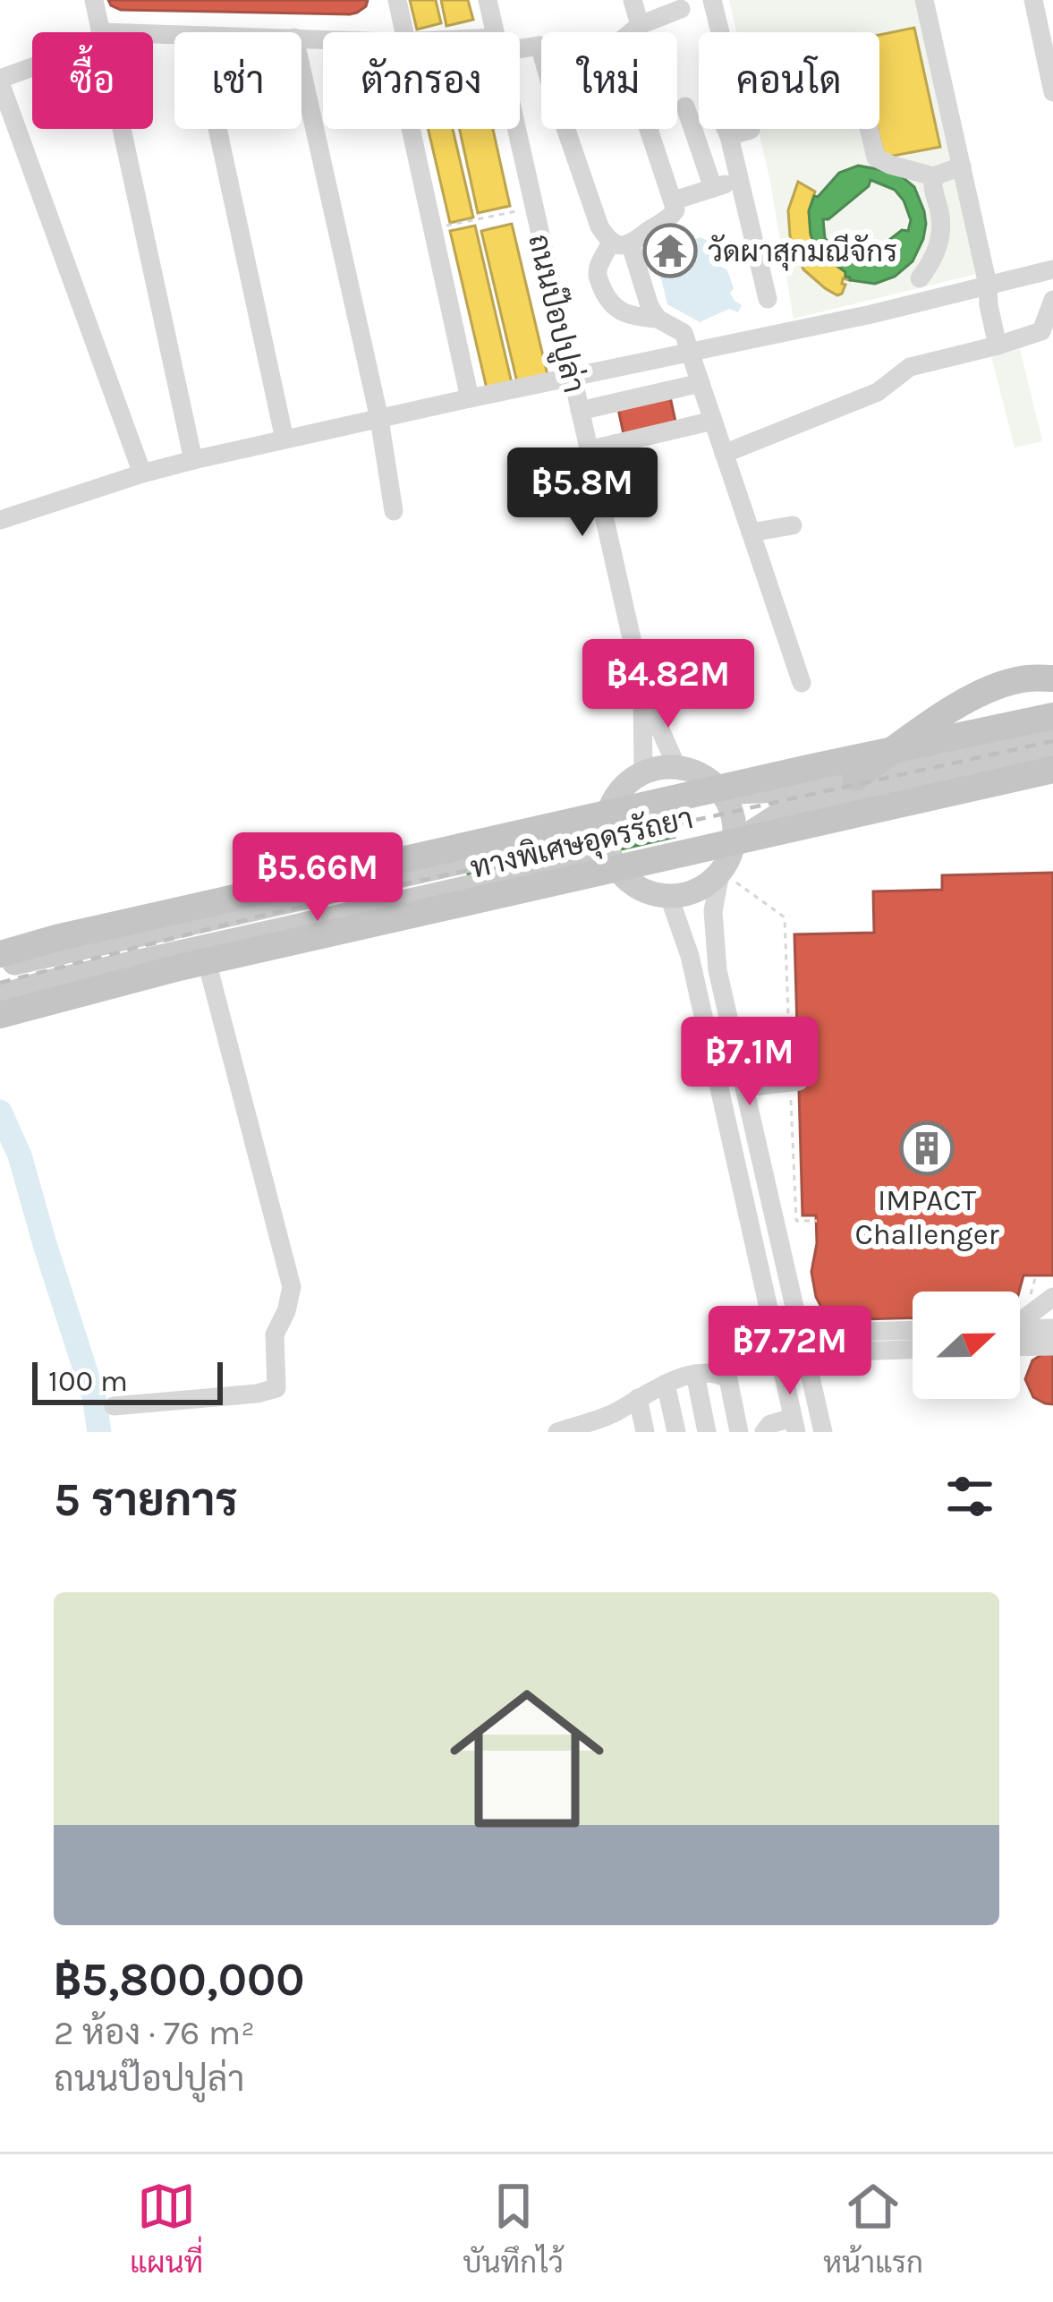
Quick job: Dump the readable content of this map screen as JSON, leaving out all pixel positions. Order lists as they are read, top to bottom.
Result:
{
  "streets": {
    "highway": ["ทางพิเศษอุดรรัถยา"],
    "street": ["ถนนป๊อปปูล่า"]
  },
  "places": {
    "temple": ["วัดผาสุกมณีจักร"],
    "building": ["IMPACT Challenger"]
  },
  "scale_bar": "100 m",
  "north": "right",
  "page": {
    "chip": [
      "ซื้อ",
      "เช่า",
      "ตัวกรอง",
      "ใหม่",
      "คอนโด"
    ],
    "price": [
      "฿5.8M",
      "฿4.82M",
      "฿5.66M",
      "฿7.1M",
      "฿7.72M"
    ],
    "scale": "100 m",
    "heading": "5 รายการ",
    "list": [
      {
        "name": "฿5,800,000",
        "note": "2 ห้อง · 76 m² · ถนนป๊อปปูล่า"
      }
    ],
    "tabs": ["แผนที่", "บันทึกไว้", "หน้าแรก"]
  }
}
